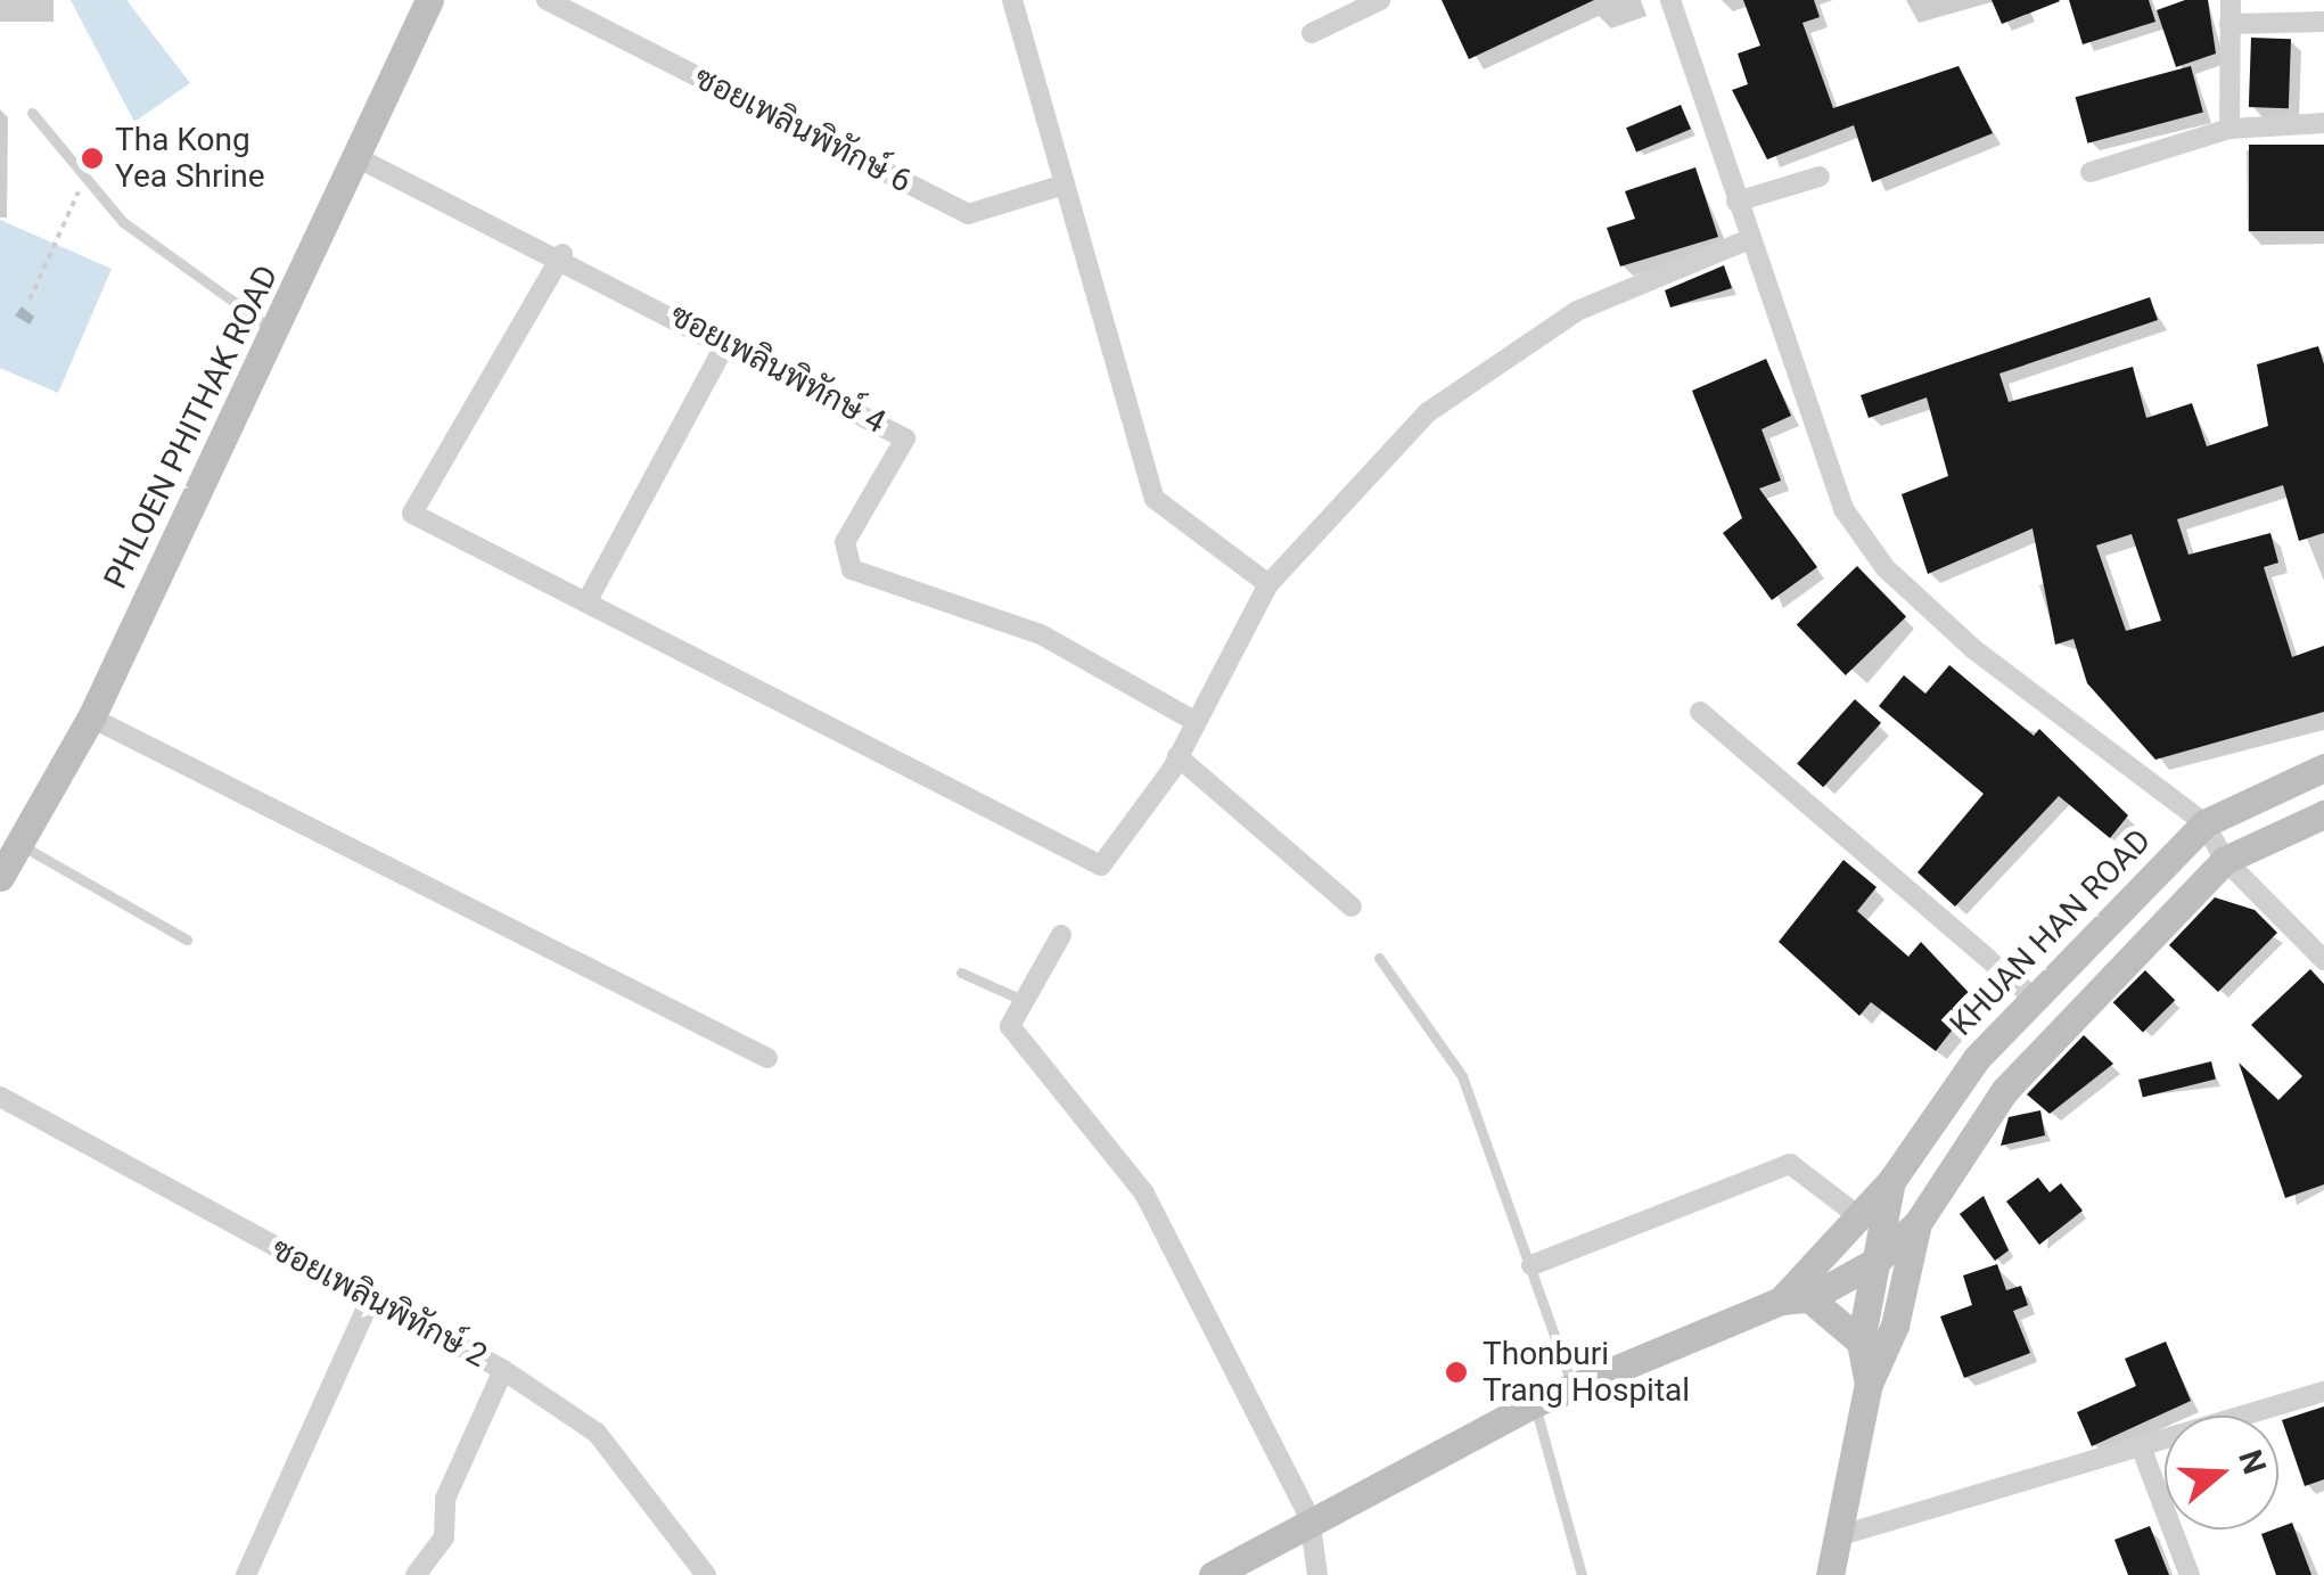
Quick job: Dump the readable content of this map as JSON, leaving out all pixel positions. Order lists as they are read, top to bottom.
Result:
{
  "streets": {
    "main road": ["PHLOEN PHITHAK ROAD", "KHUAN HAN ROAD"],
    "street": ["ซอยเพลินพิทักษ์ 6", "ซอยเพลินพิทักษ์ 4", "ซอยเพลินพิทักษ์ 2"]
  },
  "crossings": [
    ["ซอยเพลินพิทักษ์ 4", "PHLOEN PHITHAK ROAD"]
  ],
  "places": ["Tha Kong Yea Shrine", "Thonburi Trang Hospital"],
  "north": "right"
}
